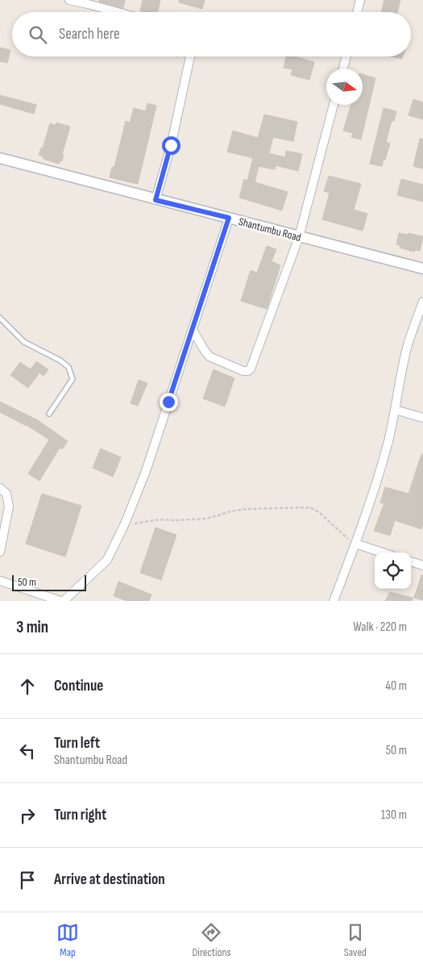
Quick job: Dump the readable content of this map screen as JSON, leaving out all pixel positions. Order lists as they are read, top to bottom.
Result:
{
  "streets": {
    "street": ["Shantumbu Road"]
  },
  "scale_bar": "50 m",
  "north": "right",
  "page": {
    "search": "Search here",
    "scale": "50 m",
    "heading": ["3 min", "Walk · 220 m"],
    "list": [
      ["Continue", "40 m"],
      ["Turn left", "Shantumbu Road", "50 m"],
      ["Turn right", "130 m"],
      "Arrive at destination"
    ],
    "nav": ["Map", "Directions", "Saved"]
  }
}
